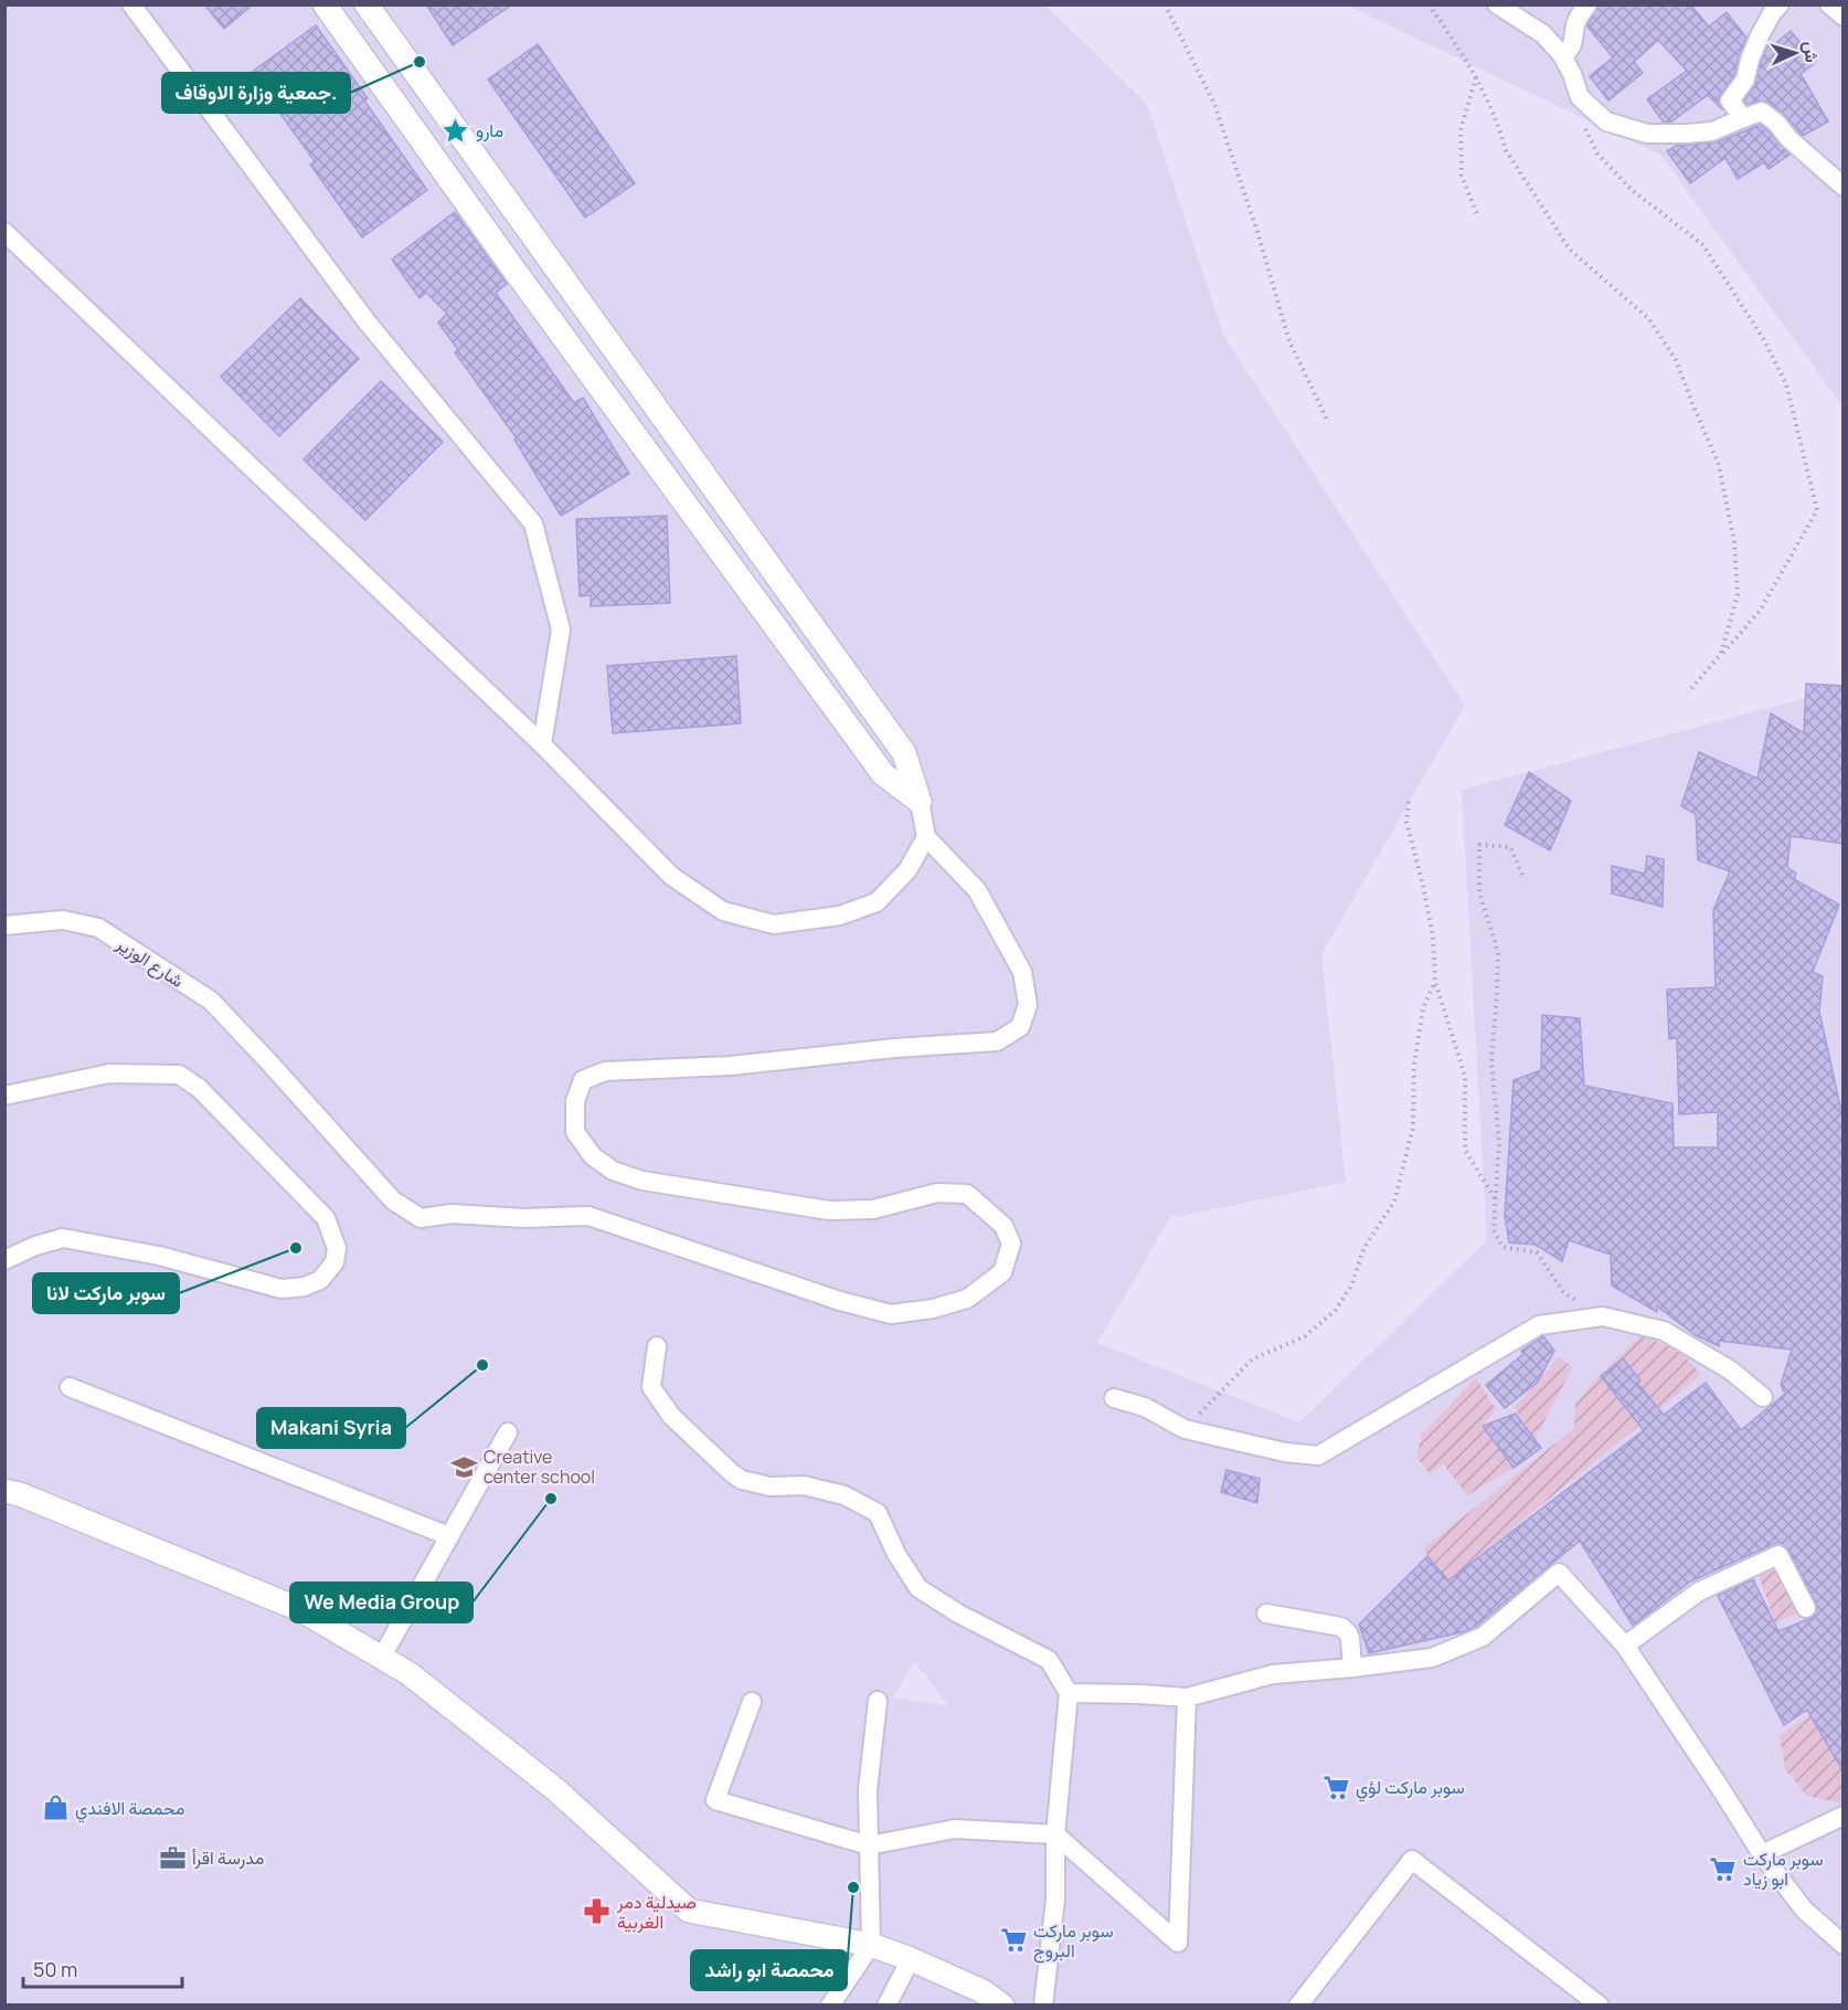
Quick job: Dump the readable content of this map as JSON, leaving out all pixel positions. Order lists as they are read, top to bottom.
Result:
{
  "streets": {
    "street": ["شارع الوزير"]
  },
  "places": {
    "other": [
      "جمعية وزارة الاوقاف.",
      "سوبر ماركت لانا",
      "Makani Syria",
      "We Media Group",
      "محمصة ابو راشد"
    ],
    "place": ["مارو"],
    "school or university": ["Creative center school"],
    "supermarket": ["سوبر ماركت لؤي", "سوبر ماركت ابو زياد", "سوبر ماركت البروج"],
    "shop": ["محمصة الافندي"],
    "office": ["مدرسة اقرأ"],
    "pharmacy": ["صيدلية دمر الغربية"]
  },
  "scale_bar": "50 m",
  "north": "right"
}
